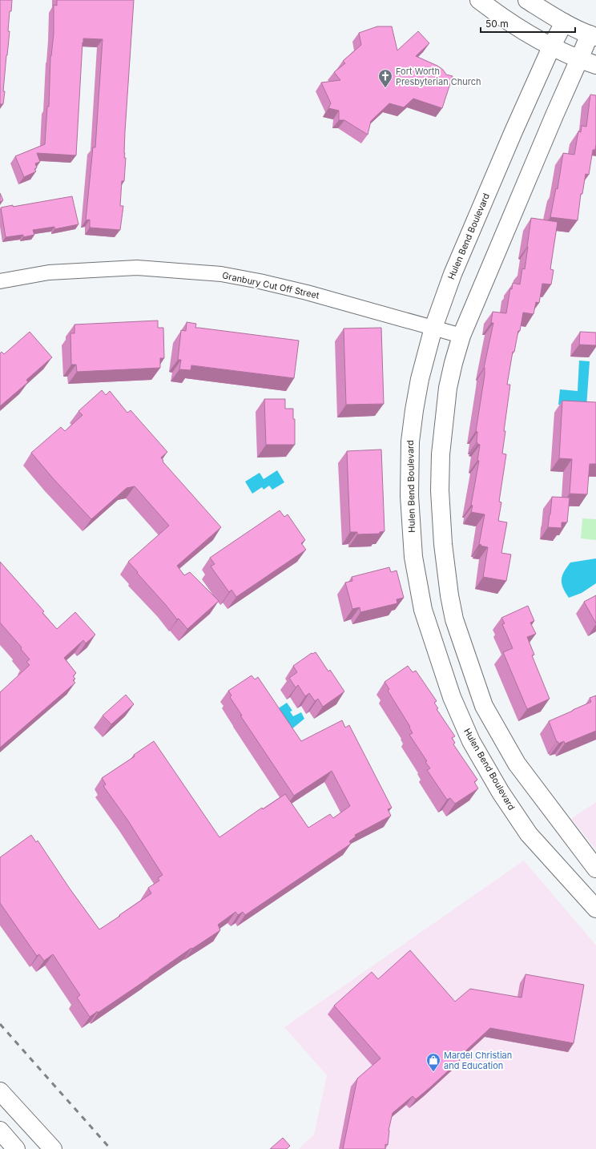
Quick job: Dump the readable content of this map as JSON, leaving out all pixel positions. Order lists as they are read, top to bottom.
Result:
{
  "streets": {
    "street": ["Hulen Bend Boulevard", "Granbury Cut Off Street"]
  },
  "crossings": [
    ["Hulen Bend Boulevard", "Granbury Cut Off Street"]
  ],
  "places": {
    "church": ["Fort Worth Presbyterian Church"],
    "shop": ["Mardel Christian and Education"]
  },
  "scale_bar": "50 m"
}
